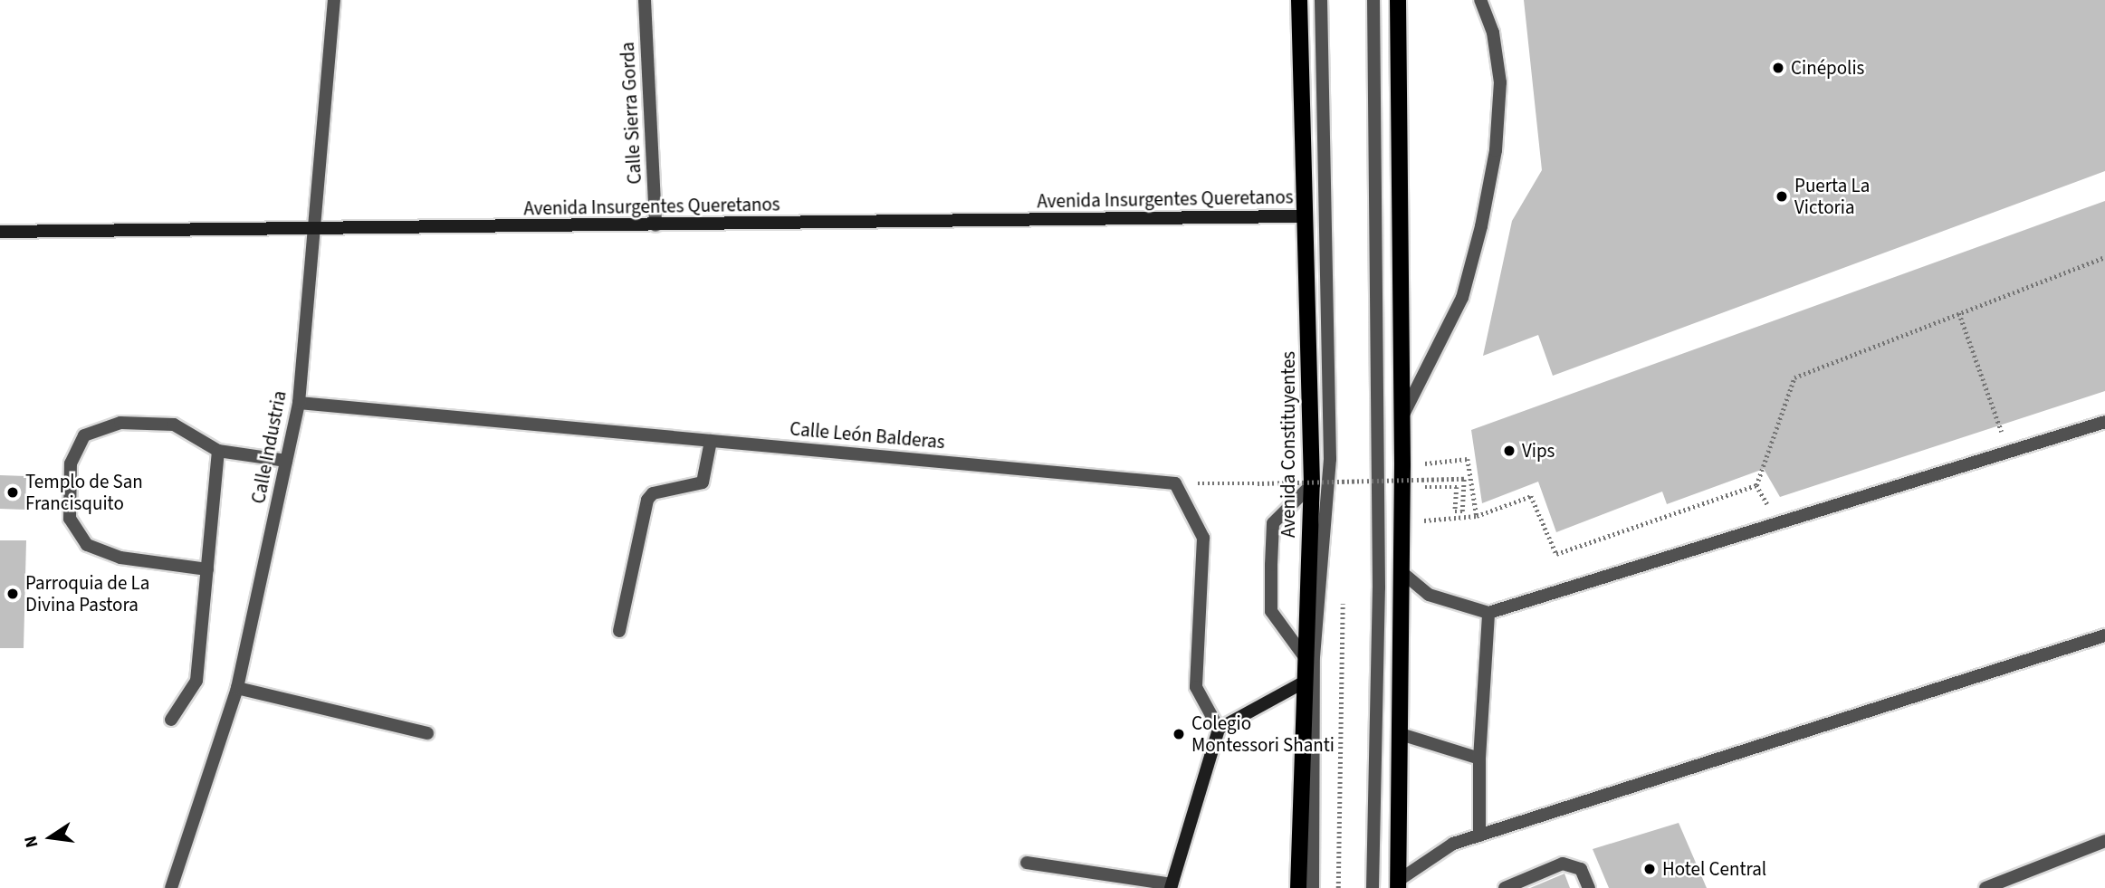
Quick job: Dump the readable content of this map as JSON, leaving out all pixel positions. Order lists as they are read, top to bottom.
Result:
{
  "streets": {
    "main road": ["Avenida Constituyentes"],
    "street": [
      "Calle Sierra Gorda",
      "Avenida Insurgentes Queretanos",
      "Calle León Balderas",
      "Calle Industria"
    ]
  },
  "crossings": [
    ["Calle Sierra Gorda", "Avenida Insurgentes Queretanos"],
    ["Avenida Insurgentes Queretanos", "Avenida Constituyentes"],
    ["Avenida Insurgentes Queretanos", "Calle Industria"],
    ["Calle León Balderas", "Calle Industria"]
  ],
  "places": [
    "Cinépolis",
    "Puerta La Victoria",
    "Vips",
    "Templo de San Francisquito",
    "Parroquia de La Divina Pastora",
    "Colegio Montessori Shanti",
    "Hotel Central"
  ],
  "north": "left"
}
